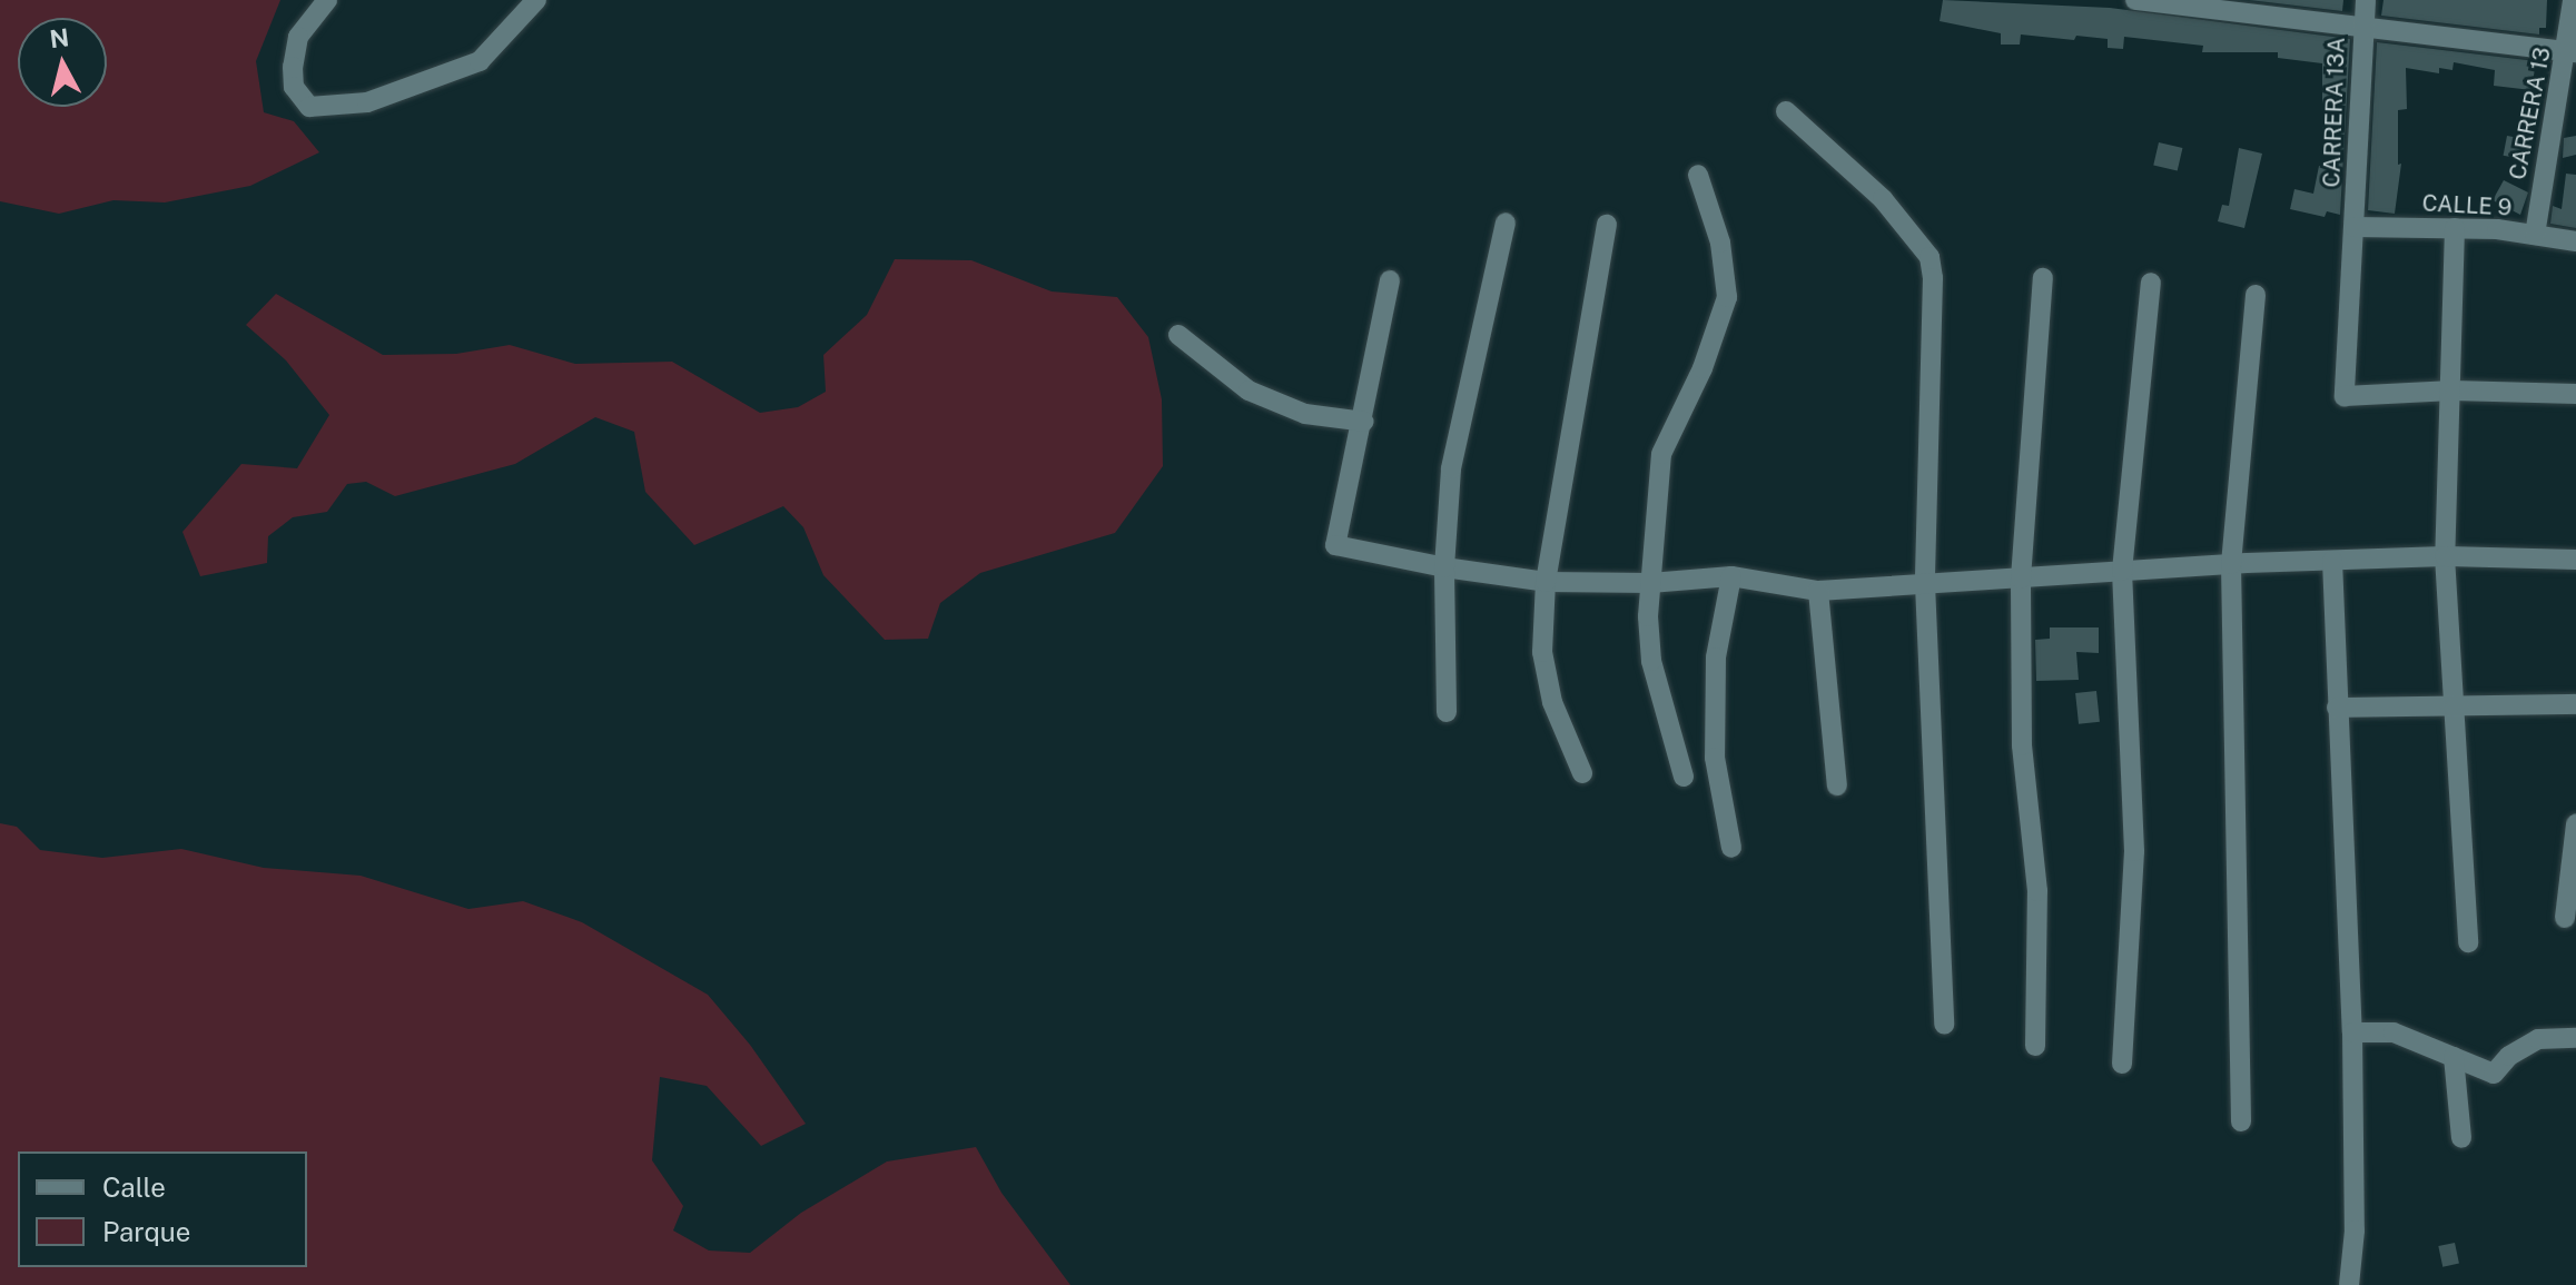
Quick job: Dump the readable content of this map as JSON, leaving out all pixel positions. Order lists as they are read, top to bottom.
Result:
{
  "streets": {
    "street": ["CARRERA 13A", "CARRERA 13", "CALLE 9"]
  },
  "crossings": [
    ["CARRERA 13A", "CALLE 9"],
    ["CARRERA 13", "CALLE 9"]
  ],
  "legend": ["Calle", "Parque"],
  "north": "top"
}
